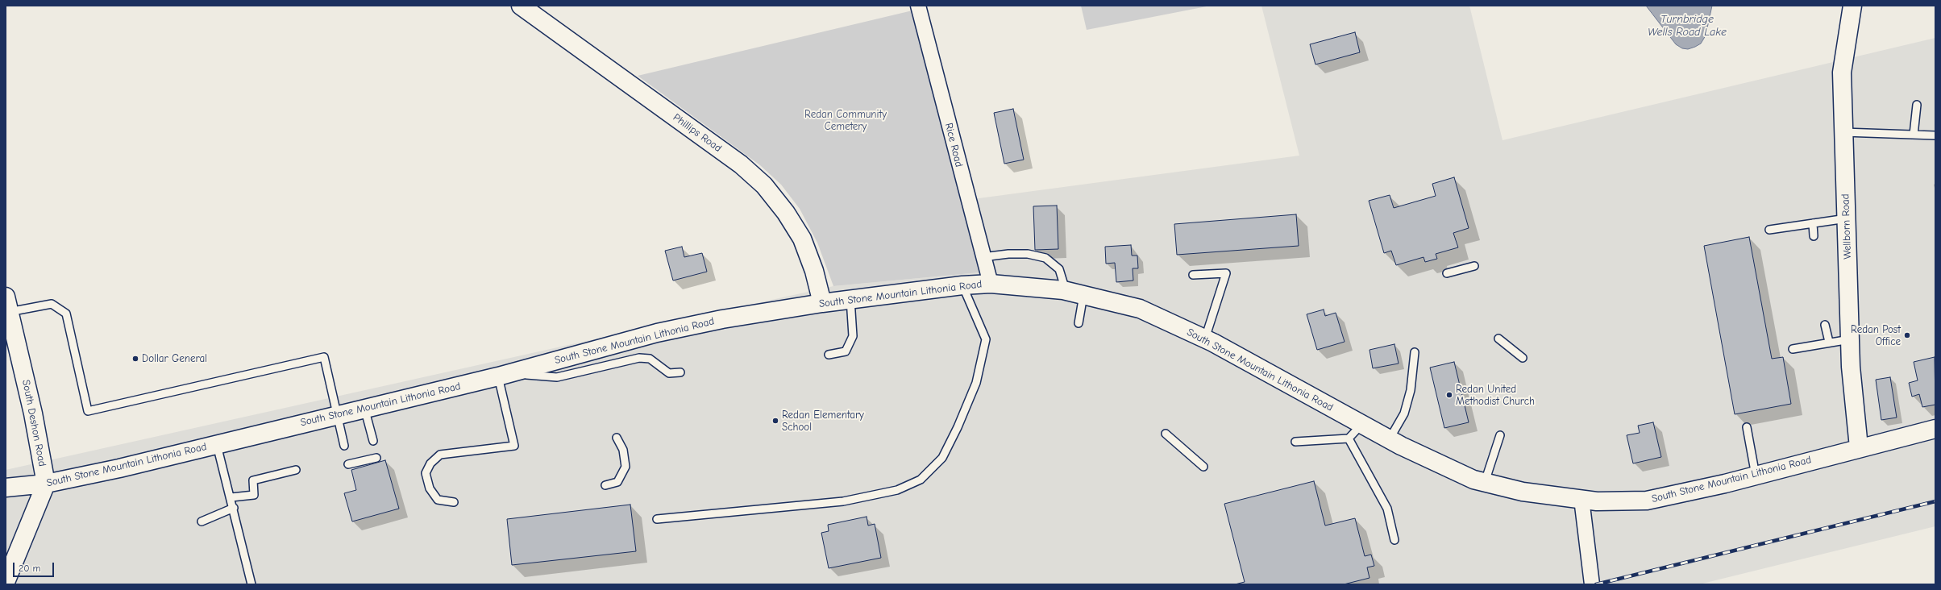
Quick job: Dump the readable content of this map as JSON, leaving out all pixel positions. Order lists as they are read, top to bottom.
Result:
{
  "streets": {
    "main road": [
      "Phillips Road",
      "Wellborn Road",
      "South Stone Mountain Lithonia Road",
      "South Deshon Road"
    ],
    "street": ["Rice Road"]
  },
  "crossings": [
    ["Phillips Road", "South Stone Mountain Lithonia Road"],
    ["Rice Road", "South Stone Mountain Lithonia Road"],
    ["Wellborn Road", "South Stone Mountain Lithonia Road"],
    ["South Stone Mountain Lithonia Road", "South Deshon Road"]
  ],
  "water": ["Turnbridge Wells Road Lake"],
  "parks": ["Redan Community Cemetery"],
  "places": [
    "Redan Post Office",
    "Dollar General",
    "Redan United Methodist Church",
    "Redan Elementary School"
  ],
  "scale_bar": "20 m"
}
